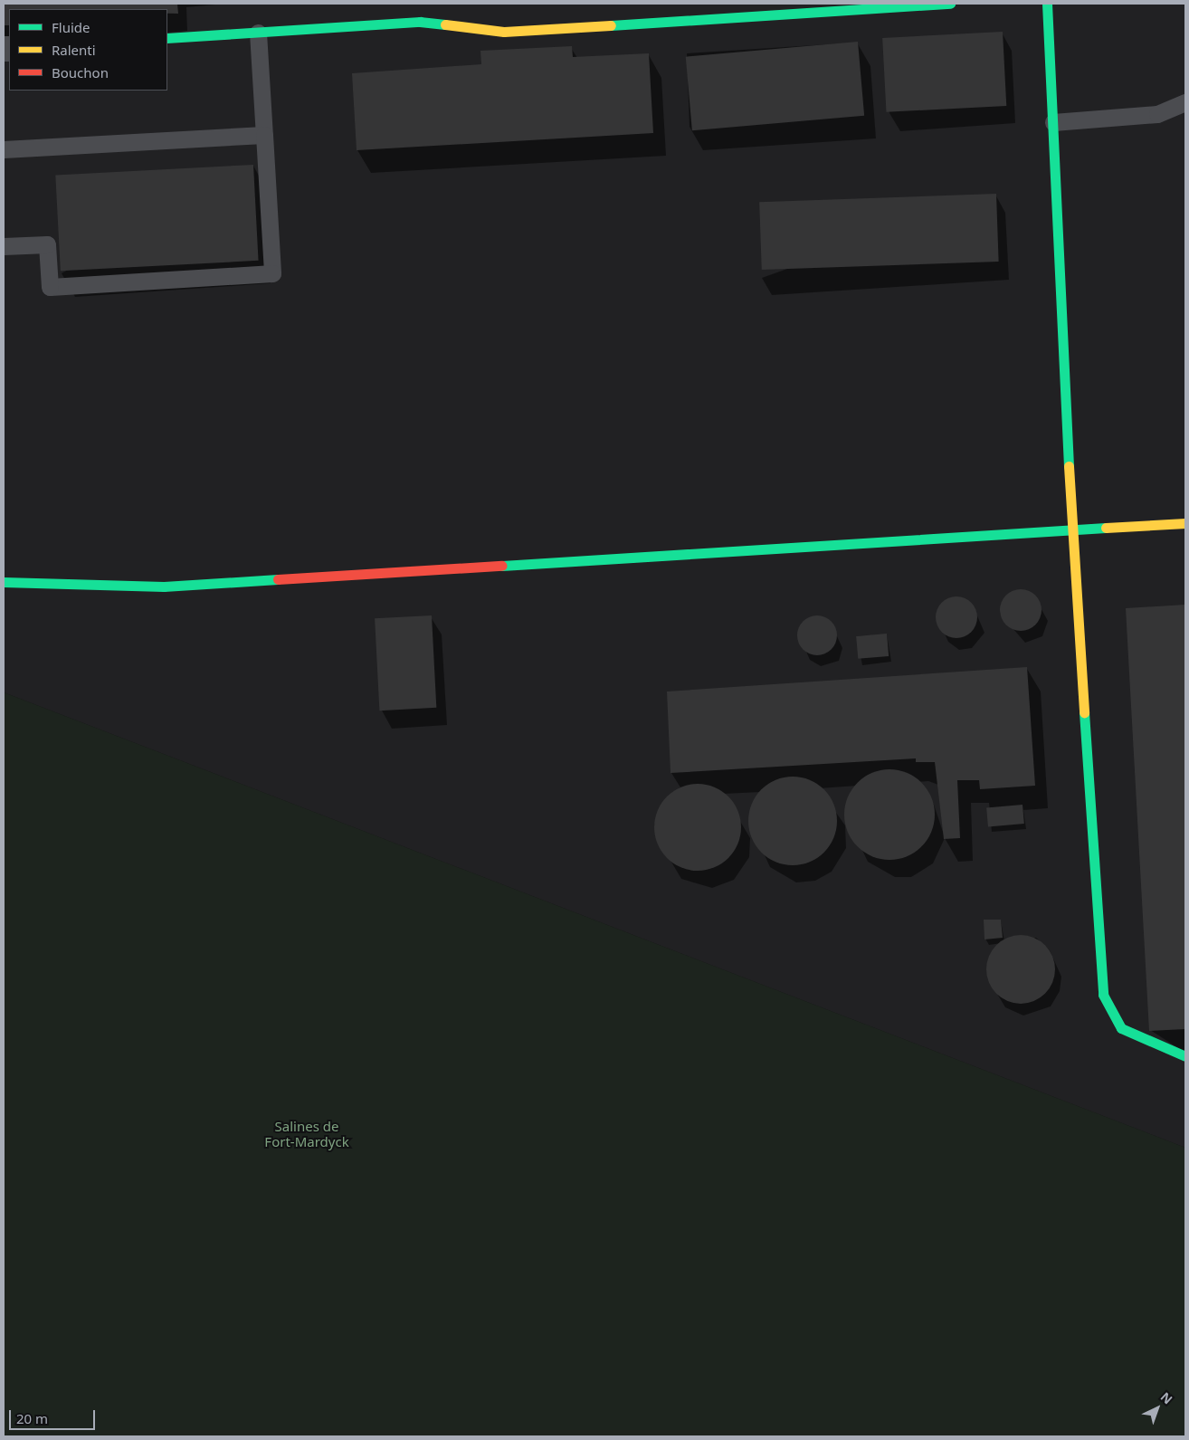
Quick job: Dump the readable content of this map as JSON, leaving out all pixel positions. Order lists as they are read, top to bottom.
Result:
{
  "parks": ["Salines de Fort-Mardyck"],
  "legend": ["Fluide", "Ralenti", "Bouchon"],
  "scale_bar": "20 m",
  "north": "top right"
}
